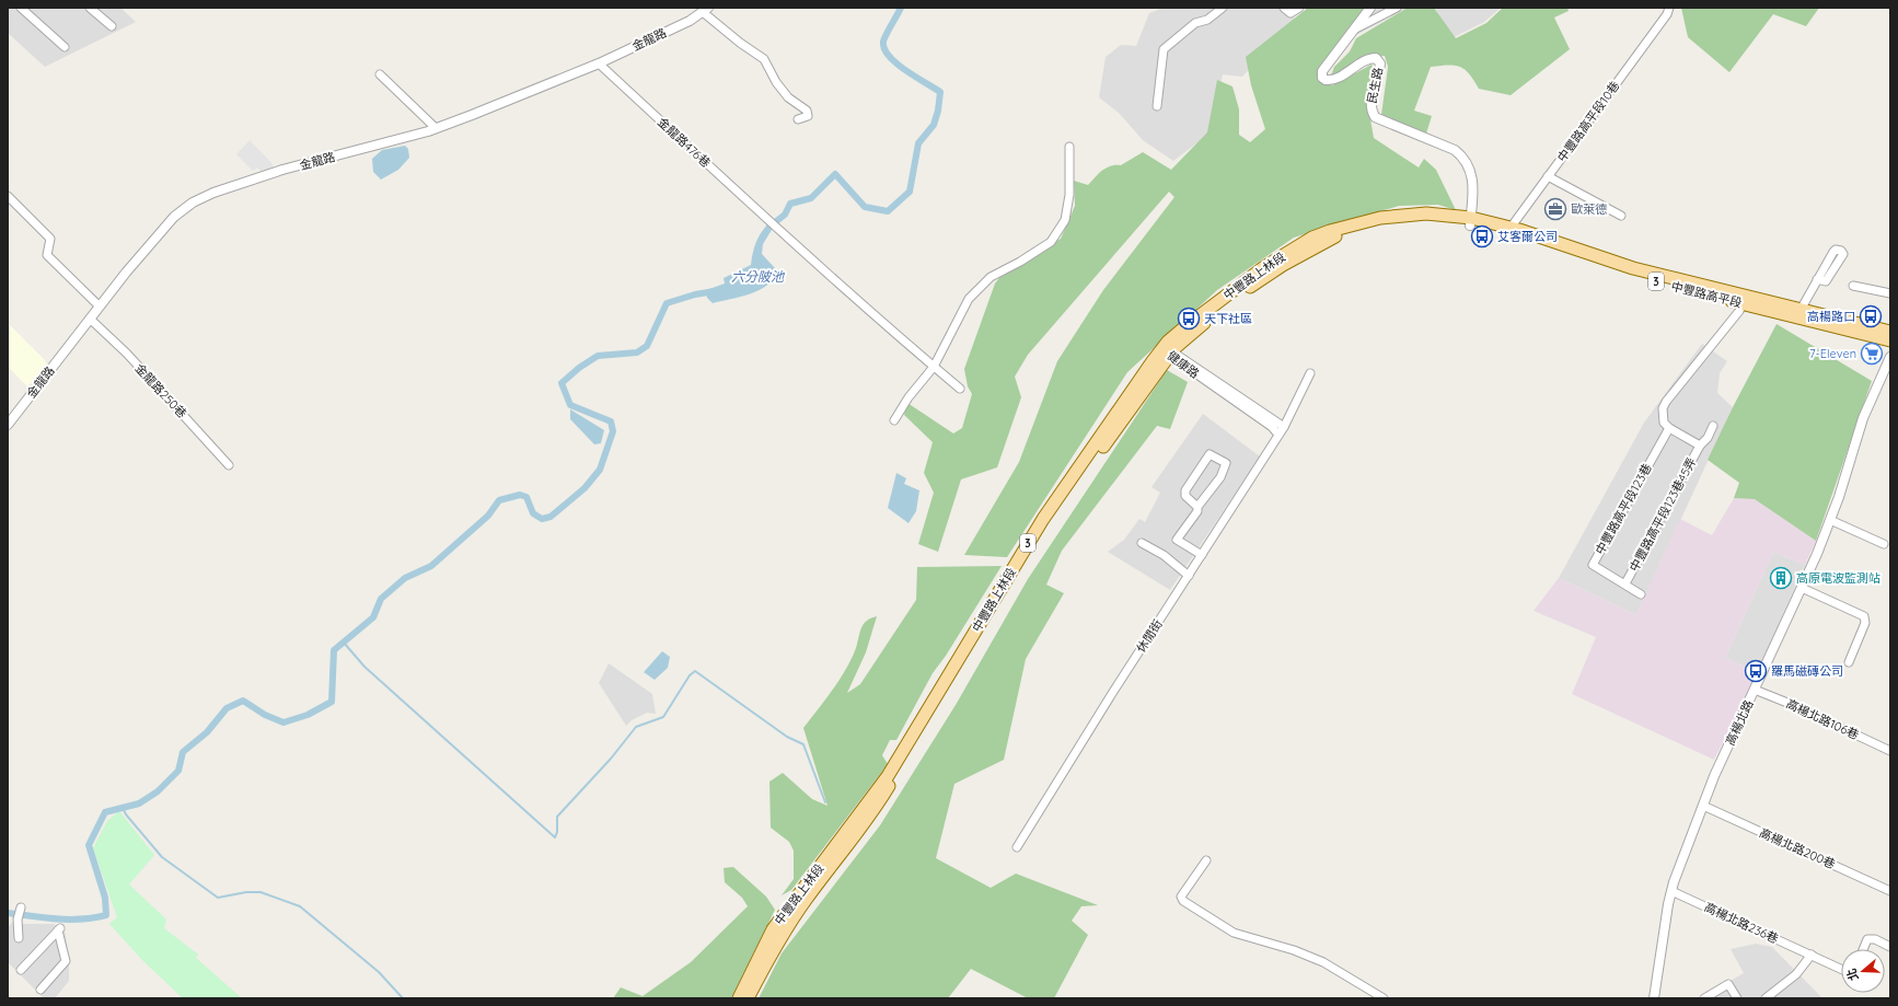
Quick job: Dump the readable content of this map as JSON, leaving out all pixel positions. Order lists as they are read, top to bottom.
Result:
{
  "streets": {
    "main road": ["中豐路上林段", "3", "中豐路高平段"],
    "street": [
      "金龍路",
      "民生路",
      "中豐路高平段10巷",
      "金龍路476巷",
      "健康路",
      "金龍路250巷",
      "中豐路高平段123巷",
      "中豐路高平段123巷45弄",
      "休閒街",
      "高楊北路106巷",
      "高楊北路",
      "高楊北路200巷",
      "高楊北路236巷"
    ]
  },
  "crossings": [
    ["金龍路", "金龍路476巷"],
    ["金龍路", "金龍路250巷"],
    ["民生路", "中豐路高平段"],
    ["中豐路高平段10巷", "中豐路高平段"],
    ["中豐路上林段", "中豐路高平段"],
    ["中豐路上林段", "健康路"],
    ["中豐路高平段", "中豐路高平段123巷"],
    ["健康路", "休閒街"],
    ["中豐路高平段123巷", "中豐路高平段123巷45弄"],
    ["高楊北路106巷", "高楊北路"],
    ["高楊北路", "高楊北路200巷"],
    ["高楊北路", "高楊北路236巷"]
  ],
  "water": ["六分陂池"],
  "places": {
    "office": ["歐萊德"],
    "bus stop": [
      "艾客爾公司",
      "高楊路口",
      "天下社區",
      "羅馬磁磚公司"
    ],
    "supermarket": ["7-Eleven"],
    "building": ["高原電波監測站"]
  },
  "north": "left"
}
